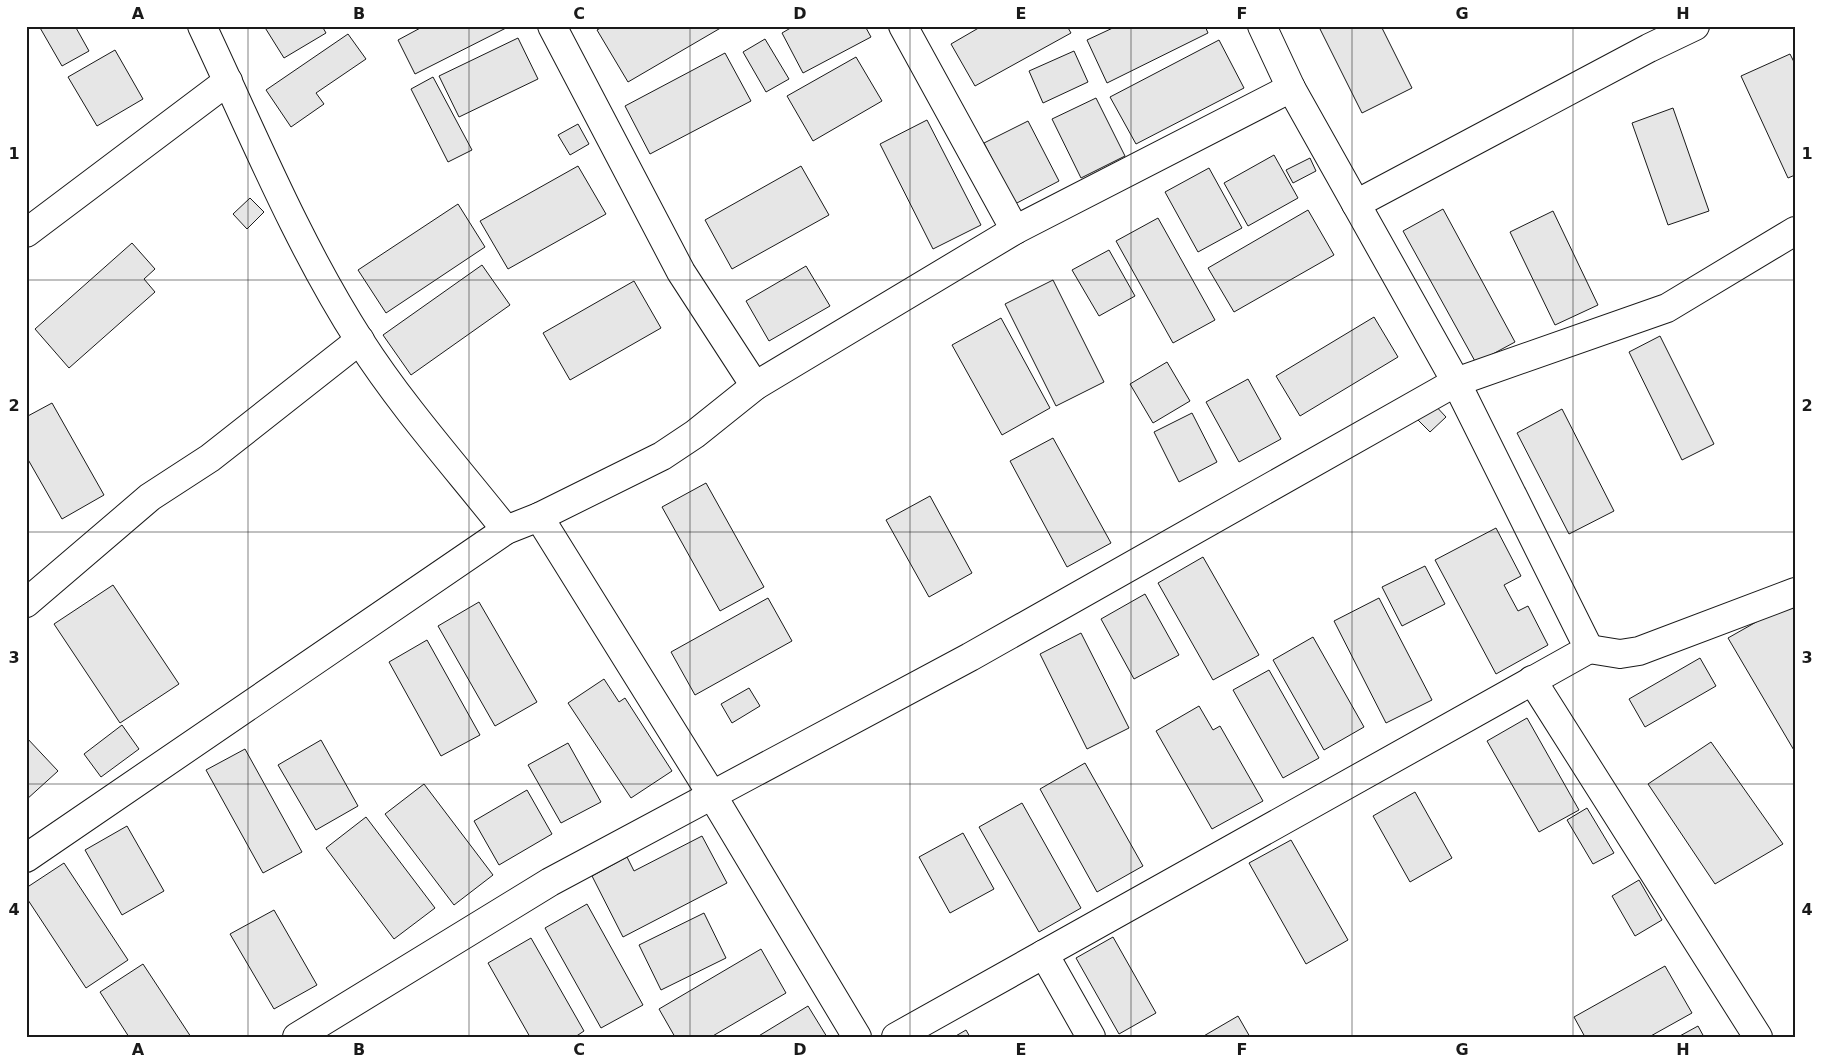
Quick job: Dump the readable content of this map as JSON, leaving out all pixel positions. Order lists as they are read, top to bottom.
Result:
{
  "grid": {
    "columns": [
      "A",
      "B",
      "C",
      "D",
      "E",
      "F",
      "G",
      "H"
    ],
    "rows": [
      "1",
      "2",
      "3",
      "4"
    ]
  }
}
